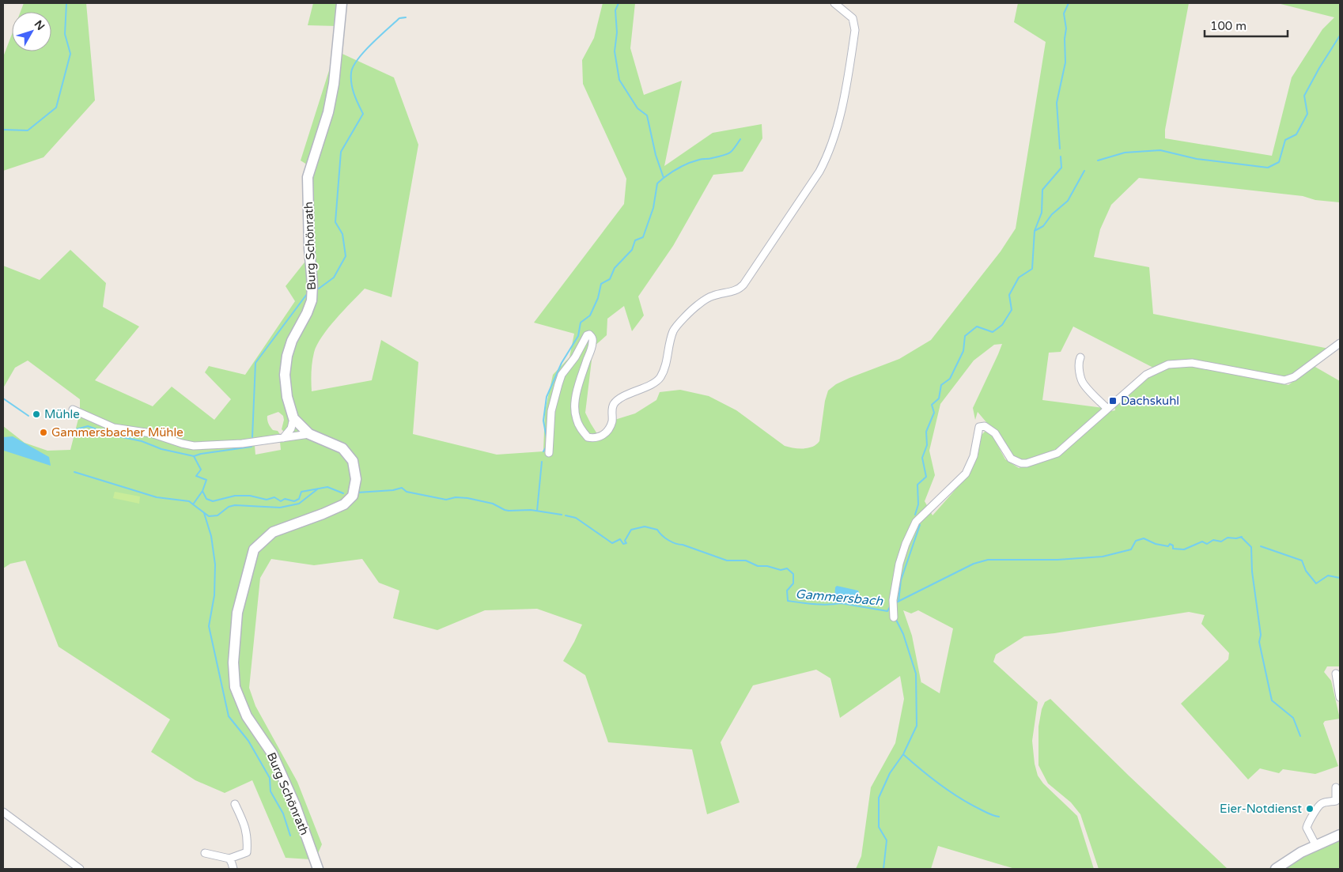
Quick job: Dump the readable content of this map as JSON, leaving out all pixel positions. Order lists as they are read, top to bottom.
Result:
{
  "streets": {
    "street": ["Burg Schönrath"]
  },
  "water": ["Gammersbach"],
  "places": {
    "transit": ["Dachskuhl"],
    "other": ["Mühle", "Gammersbacher Mühle", "Eier-Notdienst"]
  },
  "scale_bar": "100 m",
  "north": "top right"
}
